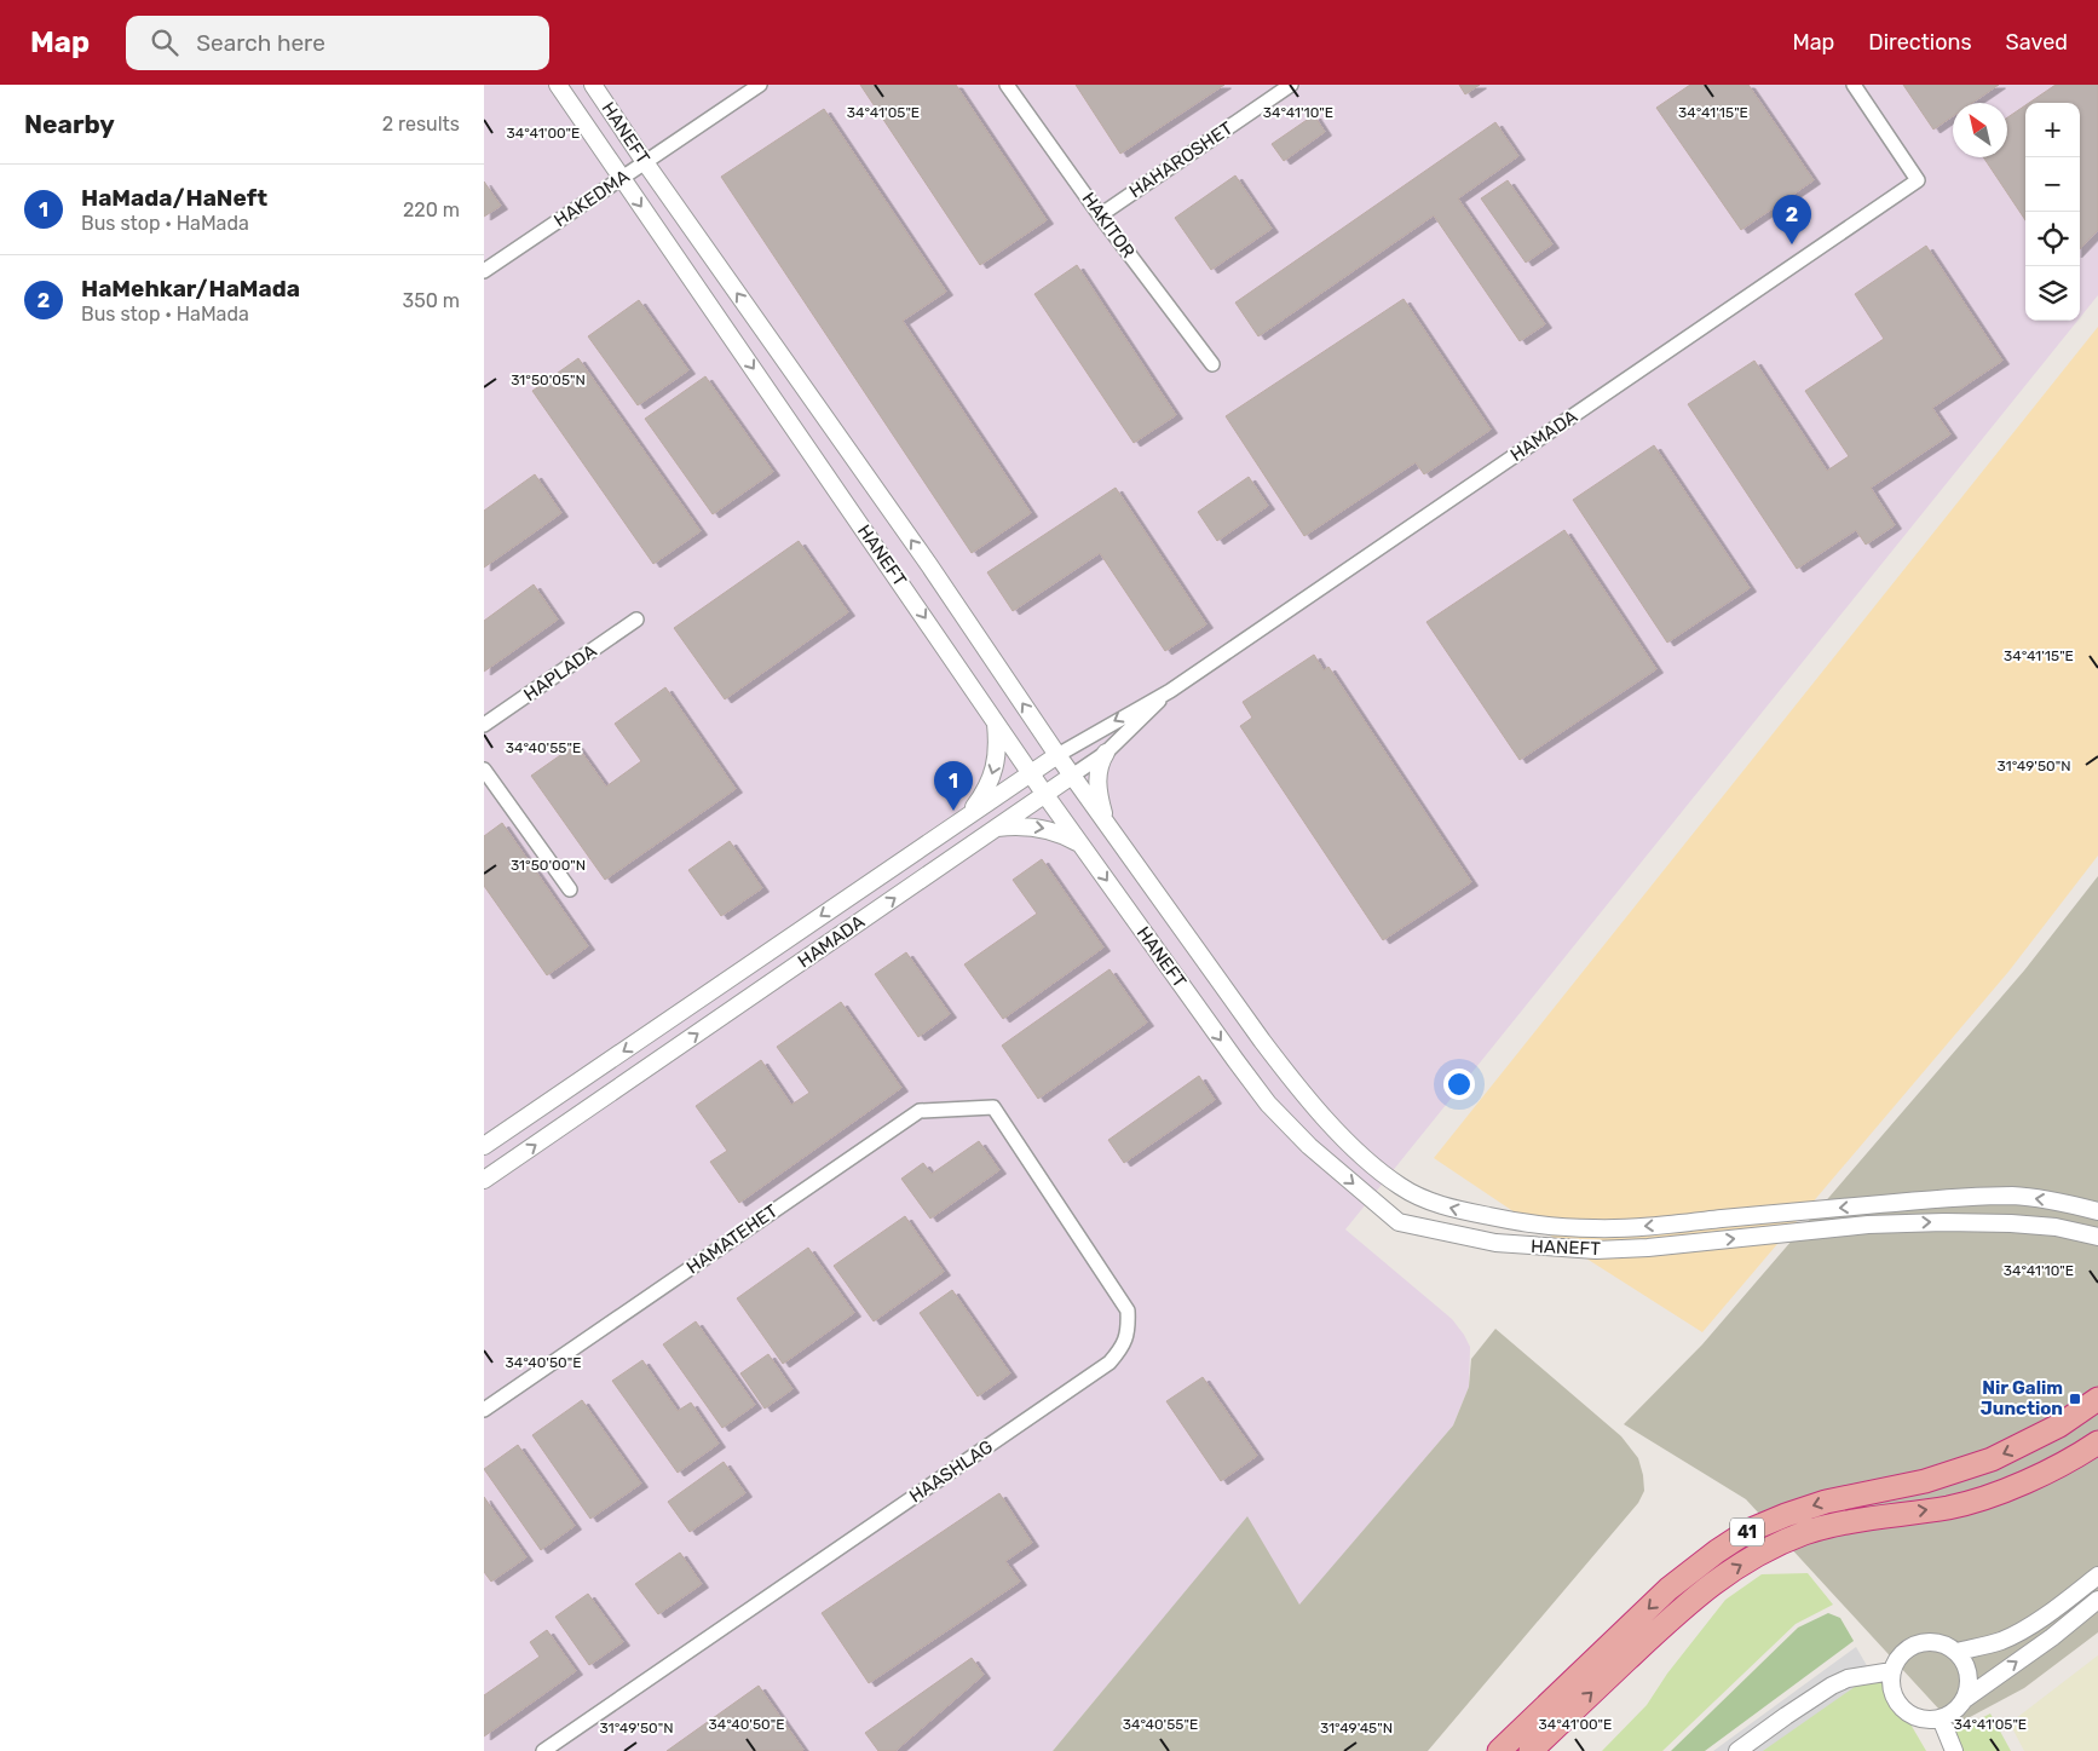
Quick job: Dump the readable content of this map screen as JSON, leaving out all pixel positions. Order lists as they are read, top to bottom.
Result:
{
  "streets": {
    "highway": ["41"],
    "street": [
      "HANEFT",
      "HAHAROSHET",
      "HAKEDMA",
      "HAKITOR",
      "HAMADA",
      "HAPLADA",
      "HAMATEHET",
      "HAASHLAG"
    ]
  },
  "crossings": [
    ["HANEFT", "HAKEDMA"],
    ["HANEFT", "HAMADA"],
    ["HAHAROSHET", "HAKITOR"],
    ["HAMATEHET", "HAASHLAG"]
  ],
  "places": {
    "transit": ["Nir Galim Junction"]
  },
  "north": "top left",
  "page": {
    "header": "Map",
    "search": "Search here",
    "nav": ["Map", "Directions", "Saved"],
    "heading": ["Nearby", "2 results"],
    "map_buttons": ["+", "−"],
    "list": [
      {
        "mark": "1",
        "name": "HaMada/HaNeft",
        "note": "Bus stop · HaMada",
        "value": "220 m"
      },
      {
        "mark": "2",
        "name": "HaMehkar/HaMada",
        "note": "Bus stop · HaMada",
        "value": "350 m"
      }
    ],
    "pins": ["2", "1"]
  },
  "coordinates": [
    "34°41'05\"E",
    "34°41'10\"E",
    "34°41'15\"E",
    "34°41'00\"E",
    "31°50'05\"N",
    "34°40'55\"E",
    "31°49'50\"N",
    "31°50'00\"N",
    "34°40'50\"E",
    "31°49'45\"N"
  ]
}
